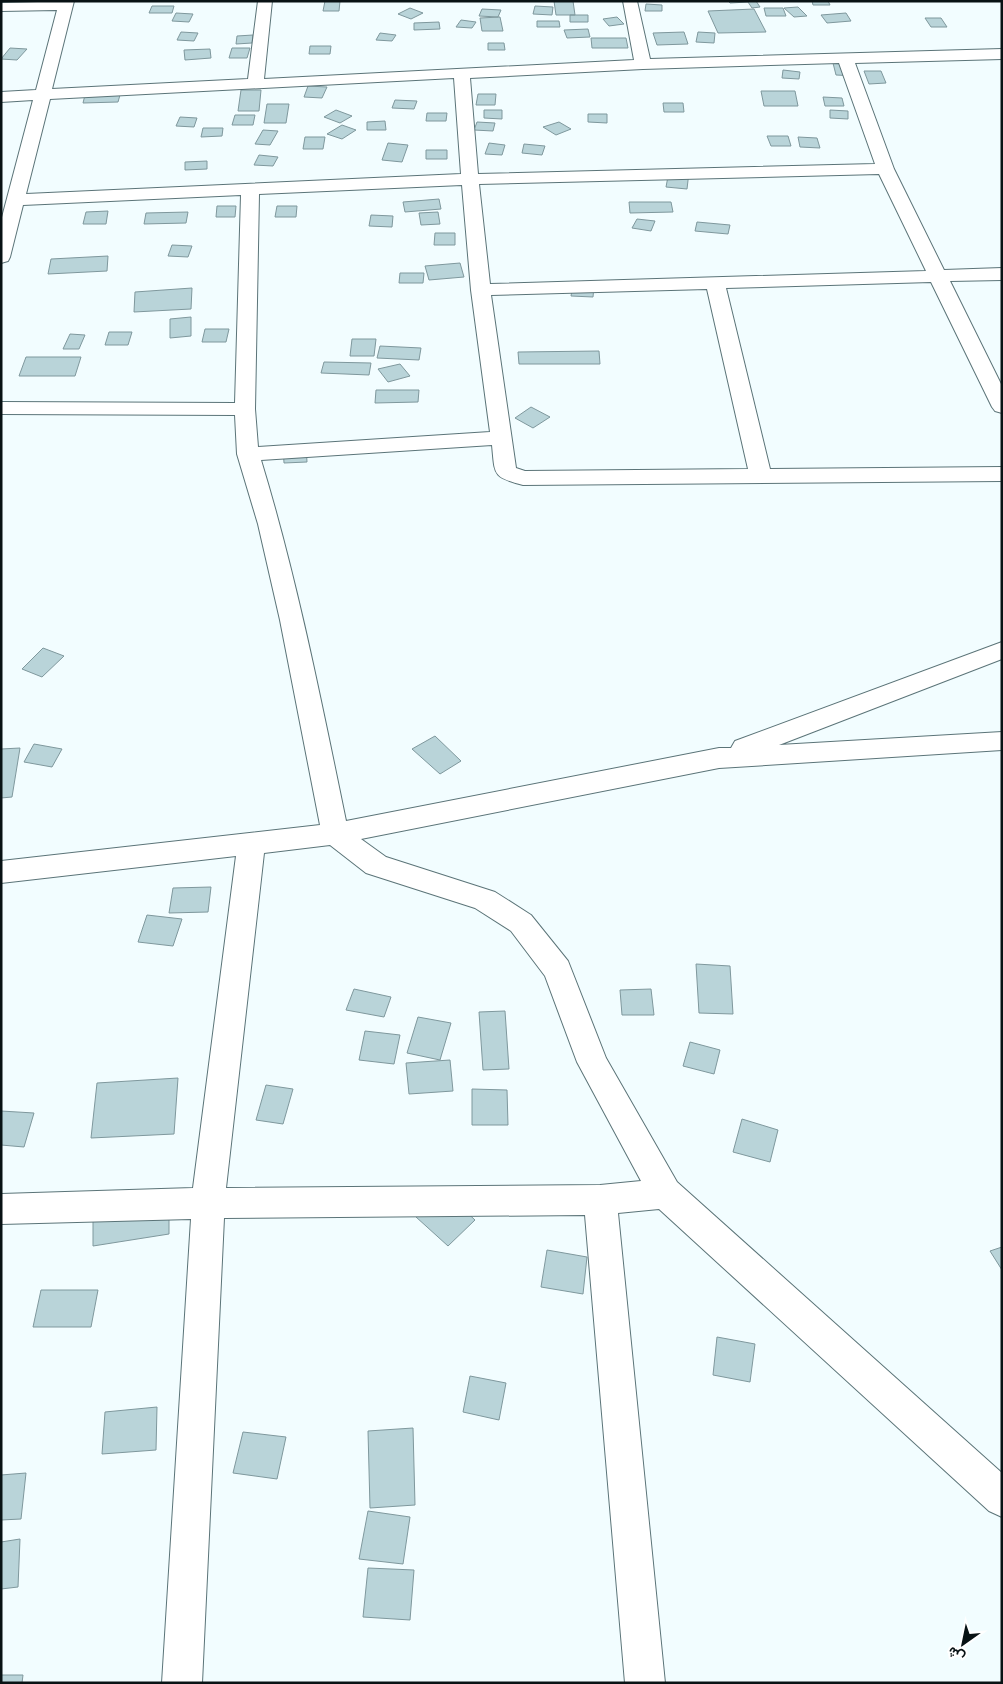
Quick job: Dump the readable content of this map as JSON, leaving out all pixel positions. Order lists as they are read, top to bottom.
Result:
{
  "north": "bottom left"
}
